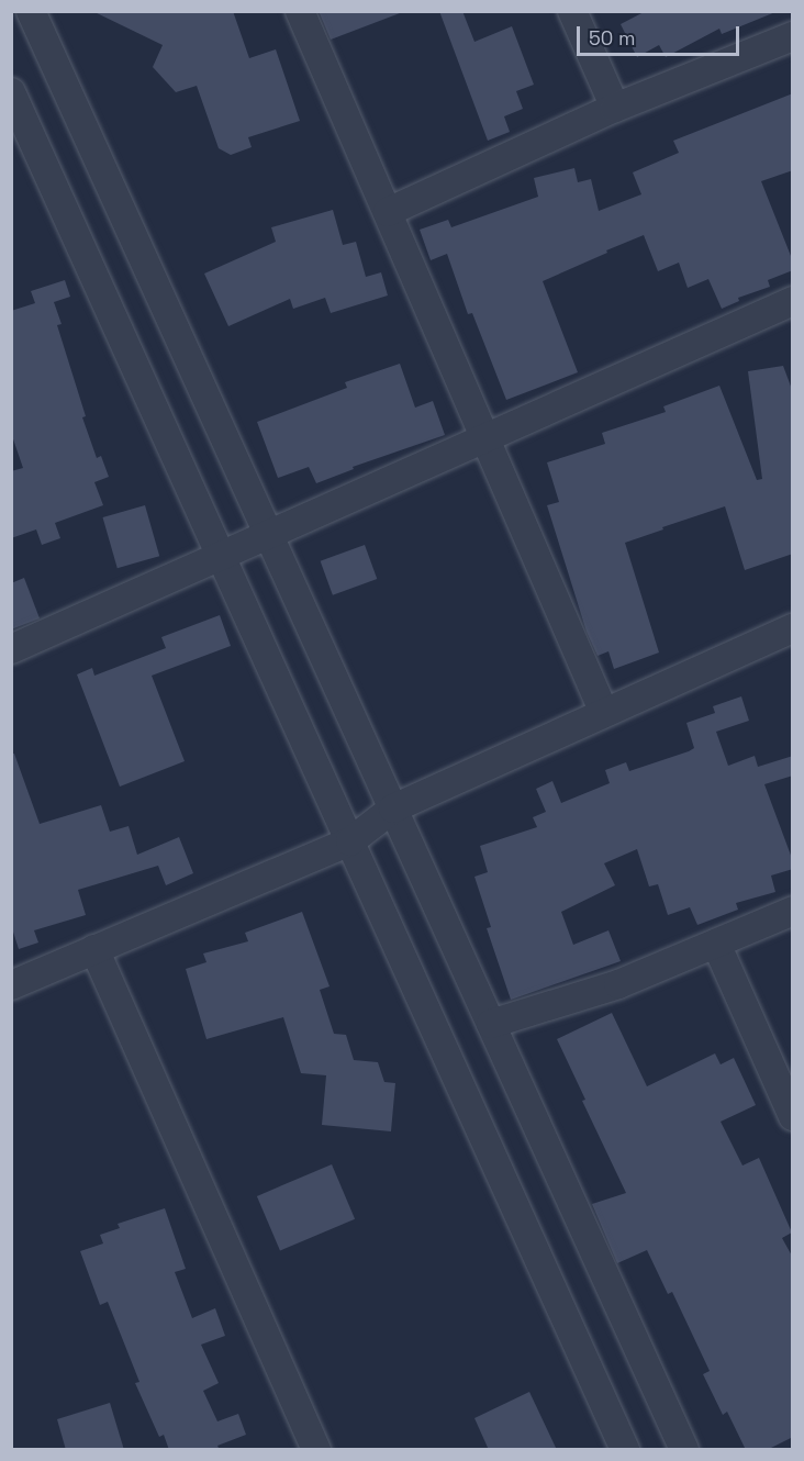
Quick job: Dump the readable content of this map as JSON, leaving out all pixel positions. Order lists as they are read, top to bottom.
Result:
{
  "scale_bar": "50 m"
}
